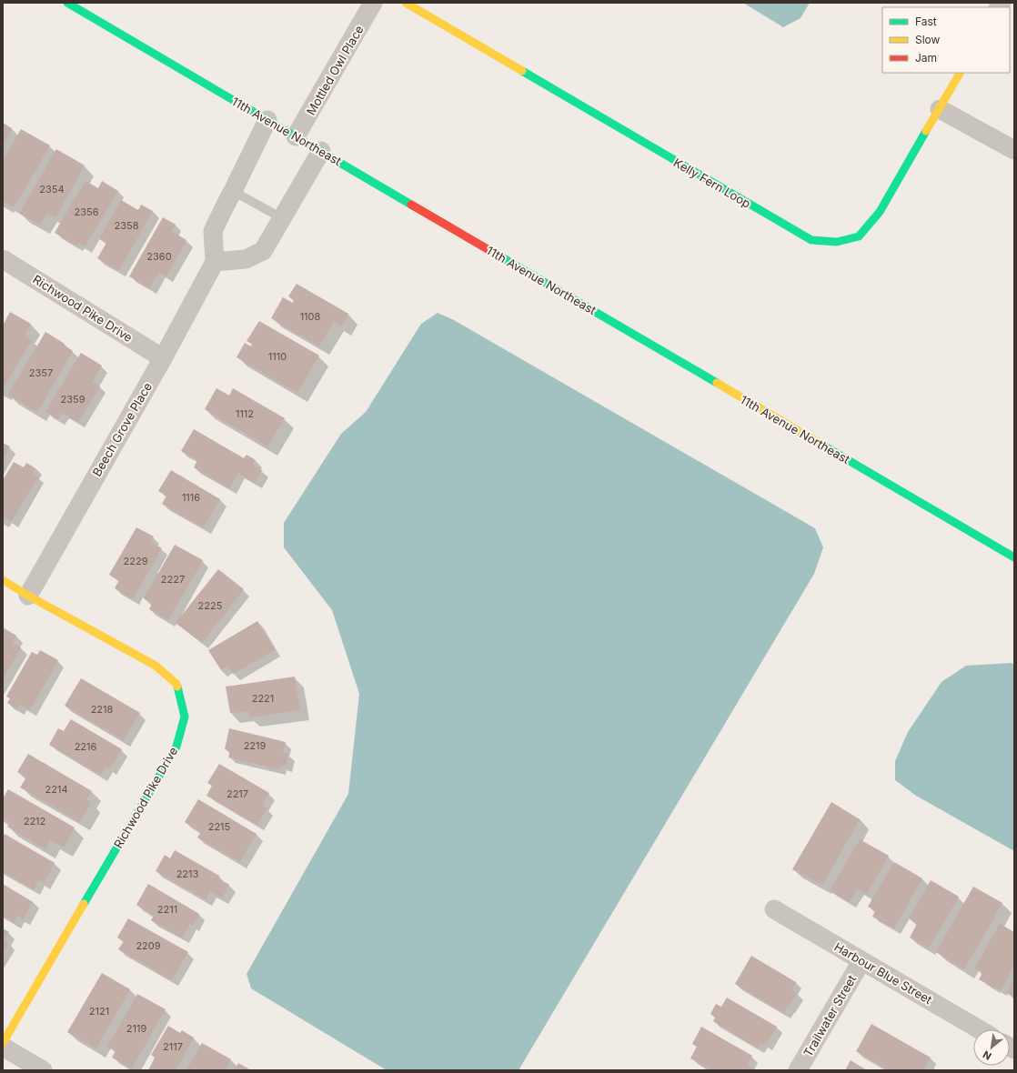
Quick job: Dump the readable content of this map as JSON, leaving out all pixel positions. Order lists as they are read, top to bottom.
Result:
{
  "streets": {
    "street": [
      "Mottled Owl Place",
      "11th Avenue Northeast",
      "Kelly Fern Loop",
      "Richwood Pike Drive",
      "Beech Grove Place",
      "Harbour Blue Street",
      "Trailwater Street"
    ]
  },
  "crossings": [
    ["Mottled Owl Place", "11th Avenue Northeast"],
    ["Richwood Pike Drive", "Beech Grove Place"],
    ["Harbour Blue Street", "Trailwater Street"]
  ],
  "house_numbers": [
    "2354",
    "2356",
    "2358",
    "2360",
    "1108",
    "1110",
    "2357",
    "2359",
    "1112",
    "1116",
    "2229",
    "2227",
    "2225",
    "2221",
    "2218",
    "2219",
    "2216",
    "2214",
    "2217",
    "2212",
    "2215",
    "2213",
    "2211",
    "2209",
    "2121",
    "2119",
    "2117"
  ],
  "legend": ["Fast", "Slow", "Jam"],
  "north": "bottom left"
}
